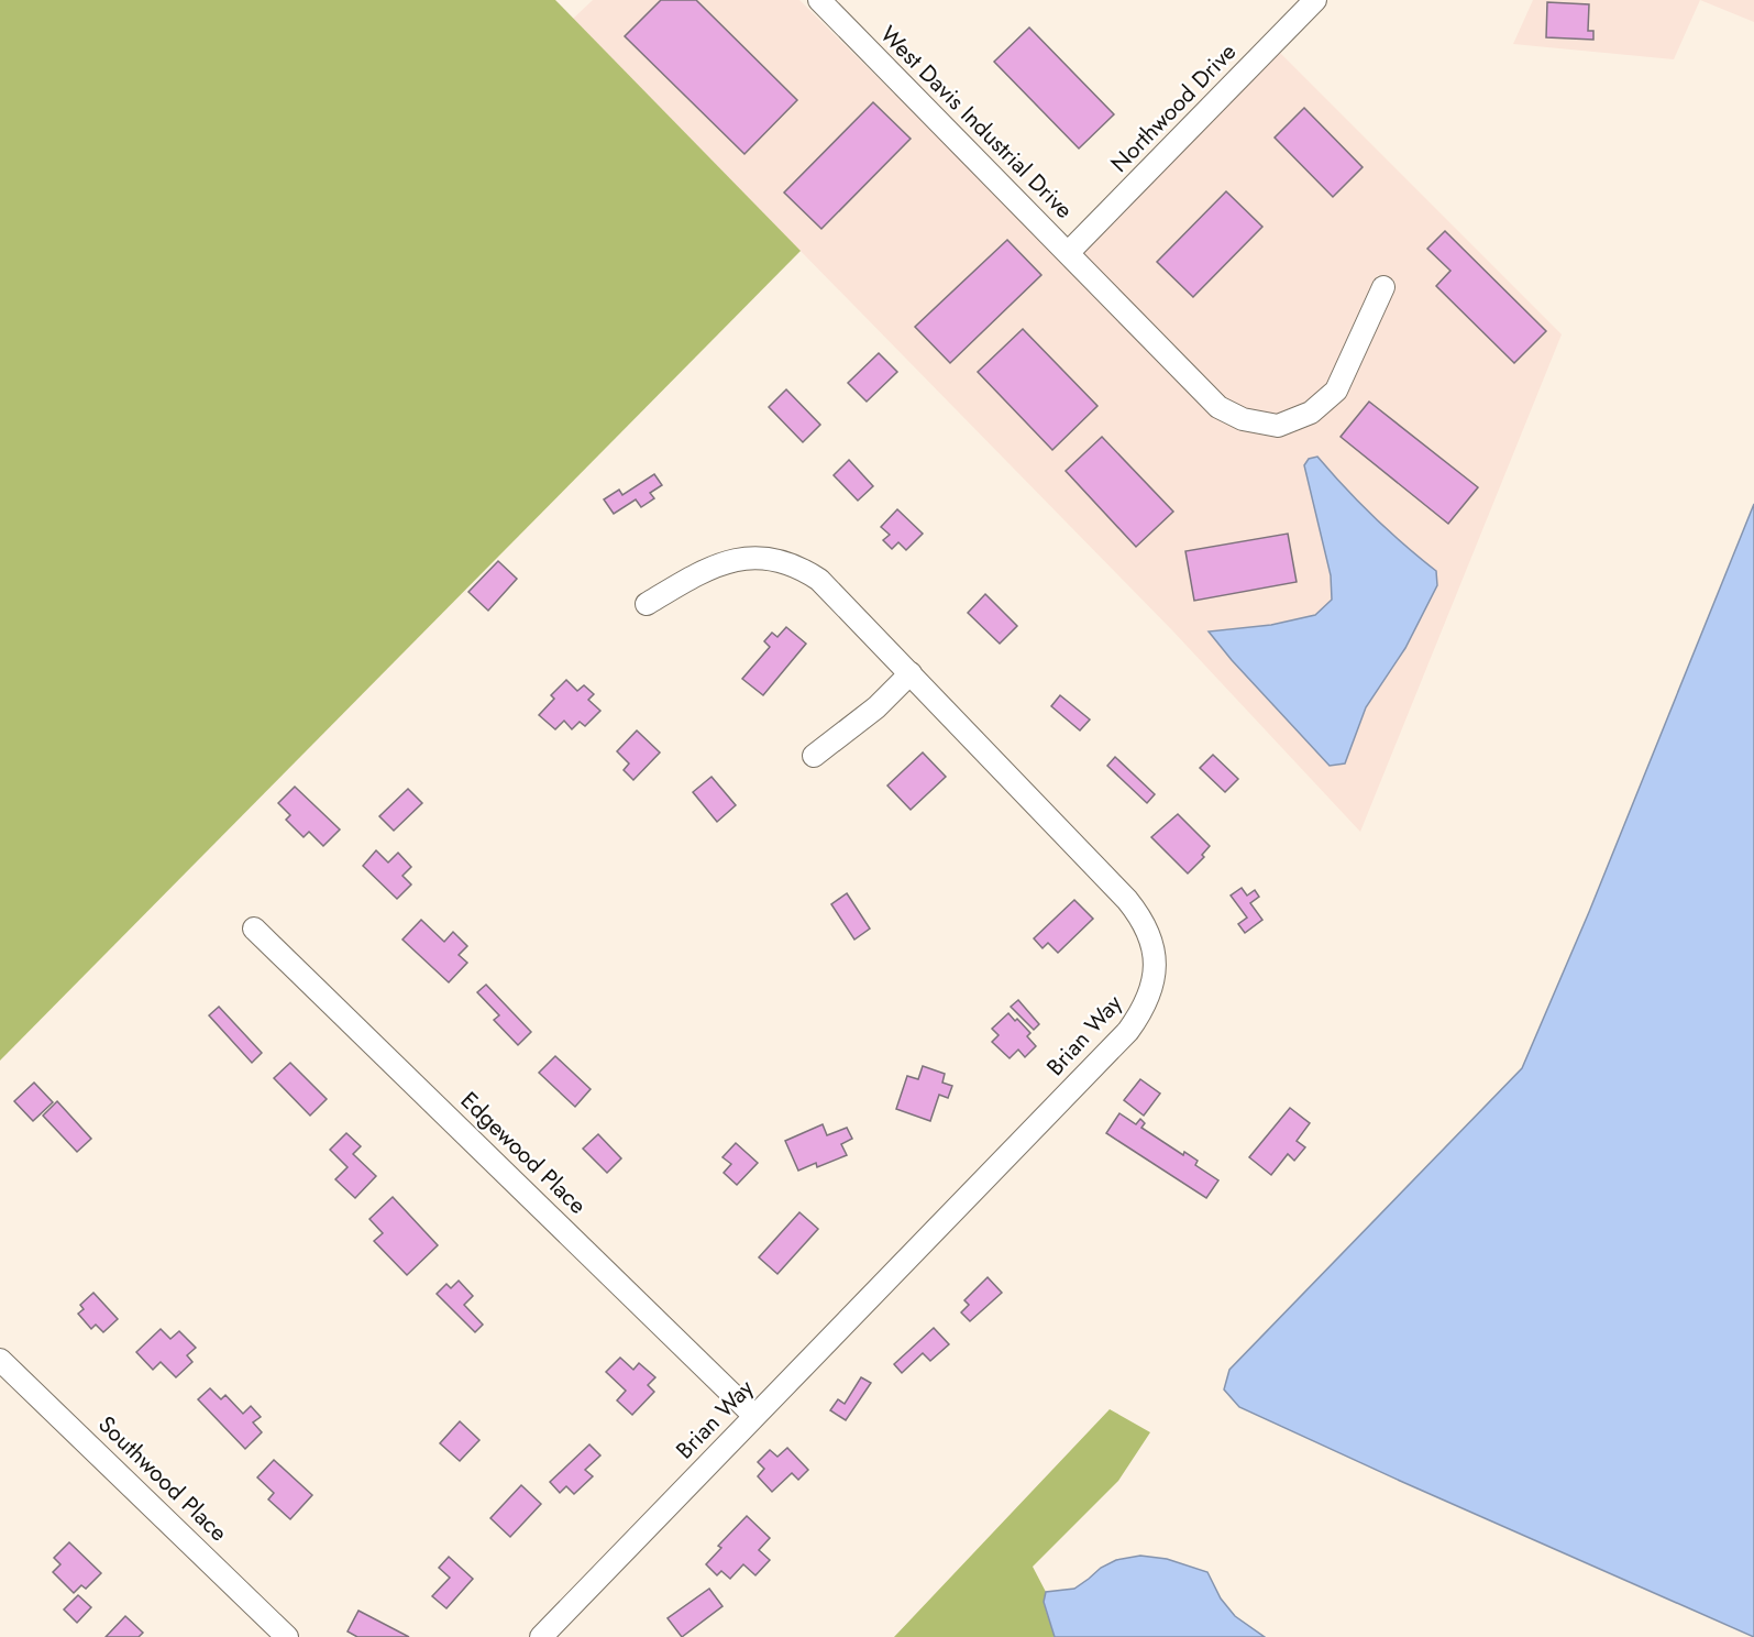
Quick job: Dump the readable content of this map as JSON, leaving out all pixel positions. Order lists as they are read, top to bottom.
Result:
{
  "streets": {
    "street": [
      "Northwood Drive",
      "West Davis Industrial Drive",
      "Brian Way",
      "Edgewood Place",
      "Southwood Place"
    ]
  },
  "crossings": [
    ["Northwood Drive", "West Davis Industrial Drive"],
    ["Brian Way", "Edgewood Place"]
  ]
}
